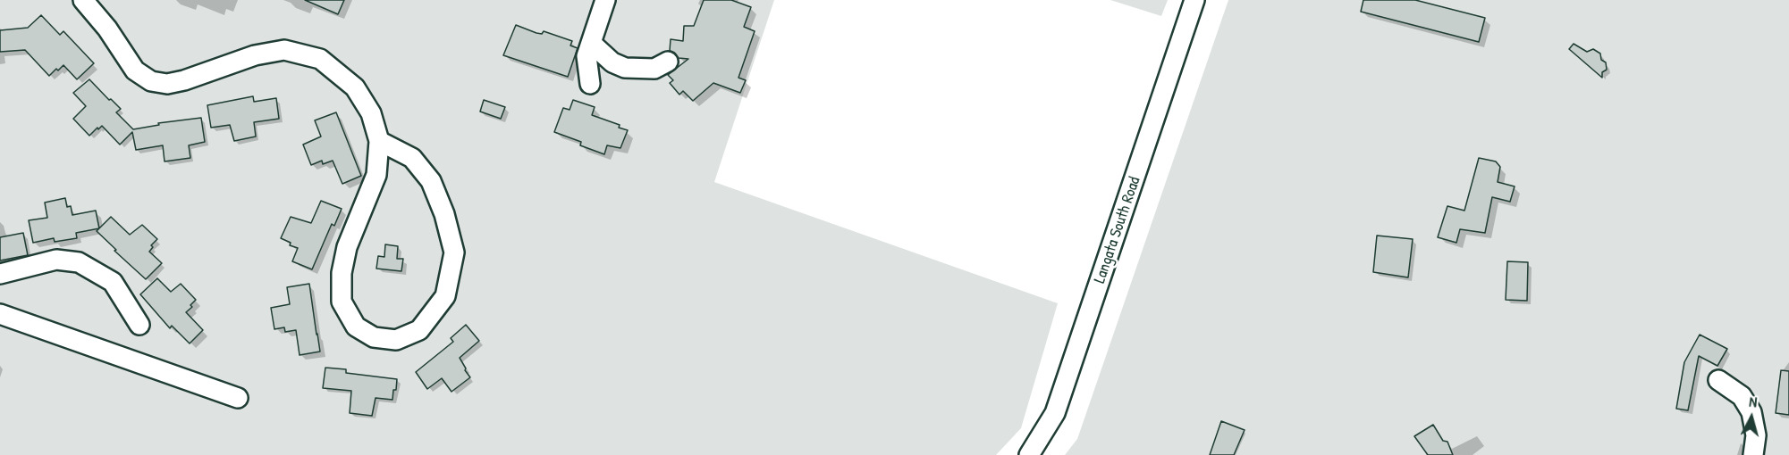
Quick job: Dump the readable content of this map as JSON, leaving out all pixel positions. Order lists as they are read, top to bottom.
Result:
{
  "streets": {
    "street": ["Langata South Road"]
  },
  "north": "top"
}
